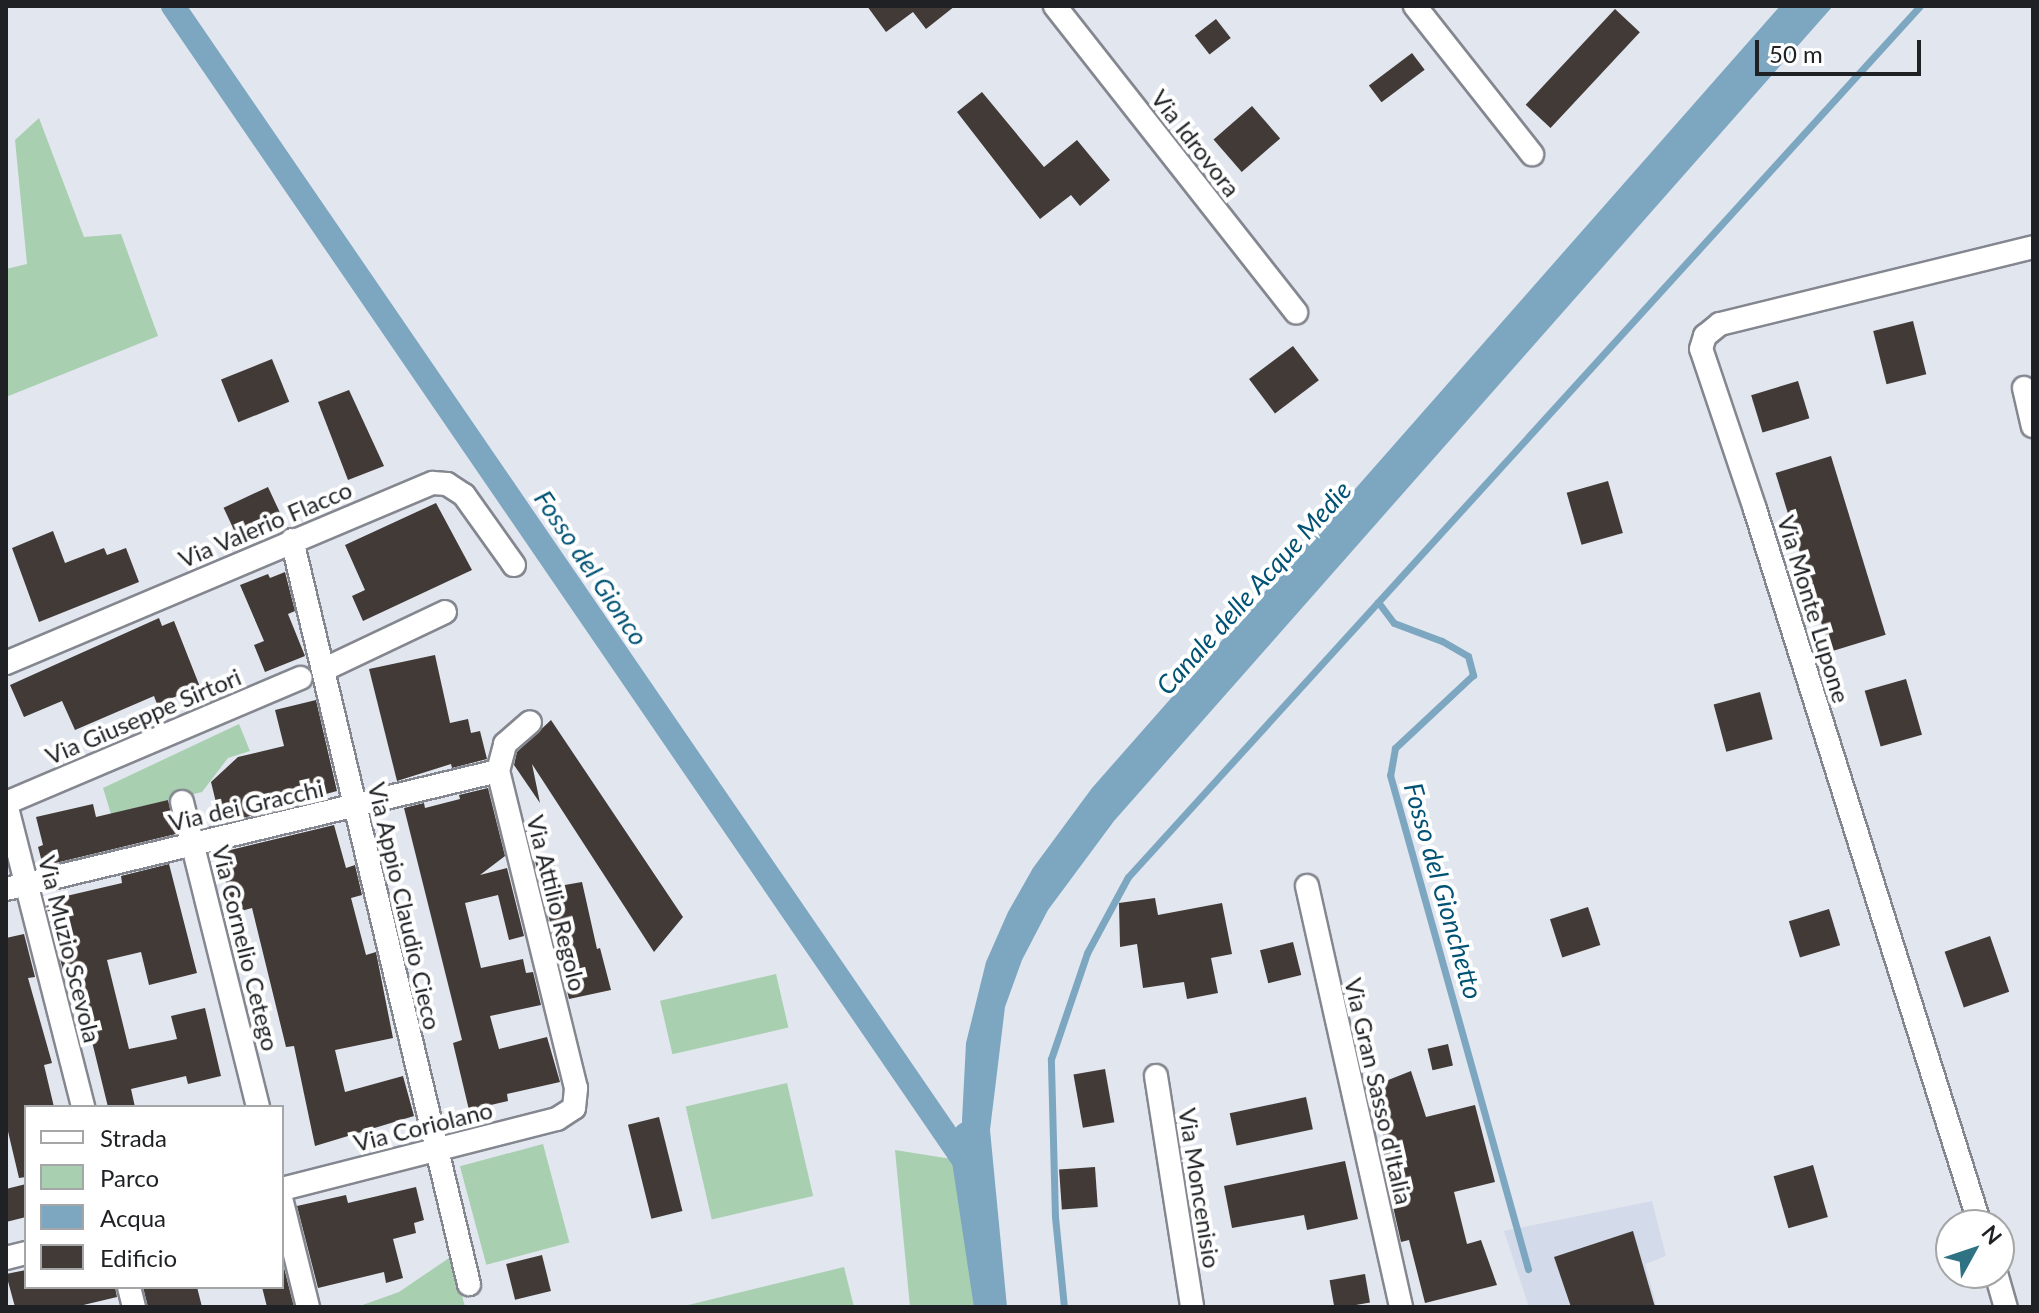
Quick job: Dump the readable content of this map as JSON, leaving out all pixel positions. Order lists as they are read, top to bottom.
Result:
{
  "streets": {
    "street": [
      "Via Idrovora",
      "Via Valerio Flacco",
      "Via Monte Lupone",
      "Via Giuseppe Sirtori",
      "Via dei Gracchi",
      "Via Attilio Regolo",
      "Via Appio Claudio Cieco",
      "Via Cornelio Cetego",
      "Via Muzio Scevola",
      "Via Gran Sasso d'Italia",
      "Via Coriolano",
      "Via Moncenisio"
    ]
  },
  "crossings": [
    ["Via Valerio Flacco", "Via Appio Claudio Cieco"],
    ["Via Giuseppe Sirtori", "Via Muzio Scevola"],
    ["Via dei Gracchi", "Via Attilio Regolo"],
    ["Via dei Gracchi", "Via Appio Claudio Cieco"],
    ["Via dei Gracchi", "Via Cornelio Cetego"],
    ["Via dei Gracchi", "Via Muzio Scevola"],
    ["Via Attilio Regolo", "Via Coriolano"],
    ["Via Appio Claudio Cieco", "Via Coriolano"]
  ],
  "water": ["Fosso del Gionco", "Canale delle Acque Medie", "Fosso del Gionchetto"],
  "legend": [
    "Strada",
    "Parco",
    "Acqua",
    "Edificio"
  ],
  "scale_bar": "50 m",
  "north": "top right"
}
